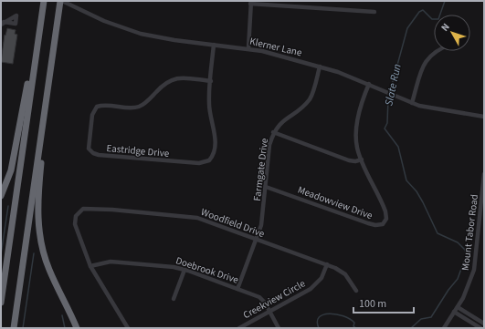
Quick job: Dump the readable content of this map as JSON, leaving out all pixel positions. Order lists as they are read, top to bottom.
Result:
{
  "streets": {
    "street": [
      "Klerner Lane",
      "Eastridge Drive",
      "Farmgate Drive",
      "Meadowview Drive",
      "Woodfield Drive",
      "Mount Tabor Road",
      "Doebrook Drive",
      "Creekview Circle"
    ]
  },
  "crossings": [
    ["Klerner Lane", "Eastridge Drive"],
    ["Klerner Lane", "Farmgate Drive"],
    ["Klerner Lane", "Meadowview Drive"],
    ["Farmgate Drive", "Meadowview Drive"],
    ["Farmgate Drive", "Woodfield Drive"],
    ["Farmgate Drive", "Doebrook Drive"],
    ["Woodfield Drive", "Doebrook Drive"],
    ["Woodfield Drive", "Creekview Circle"],
    ["Doebrook Drive", "Creekview Circle"]
  ],
  "water": ["Slate Run"],
  "scale_bar": "100 m",
  "north": "top left"
}
